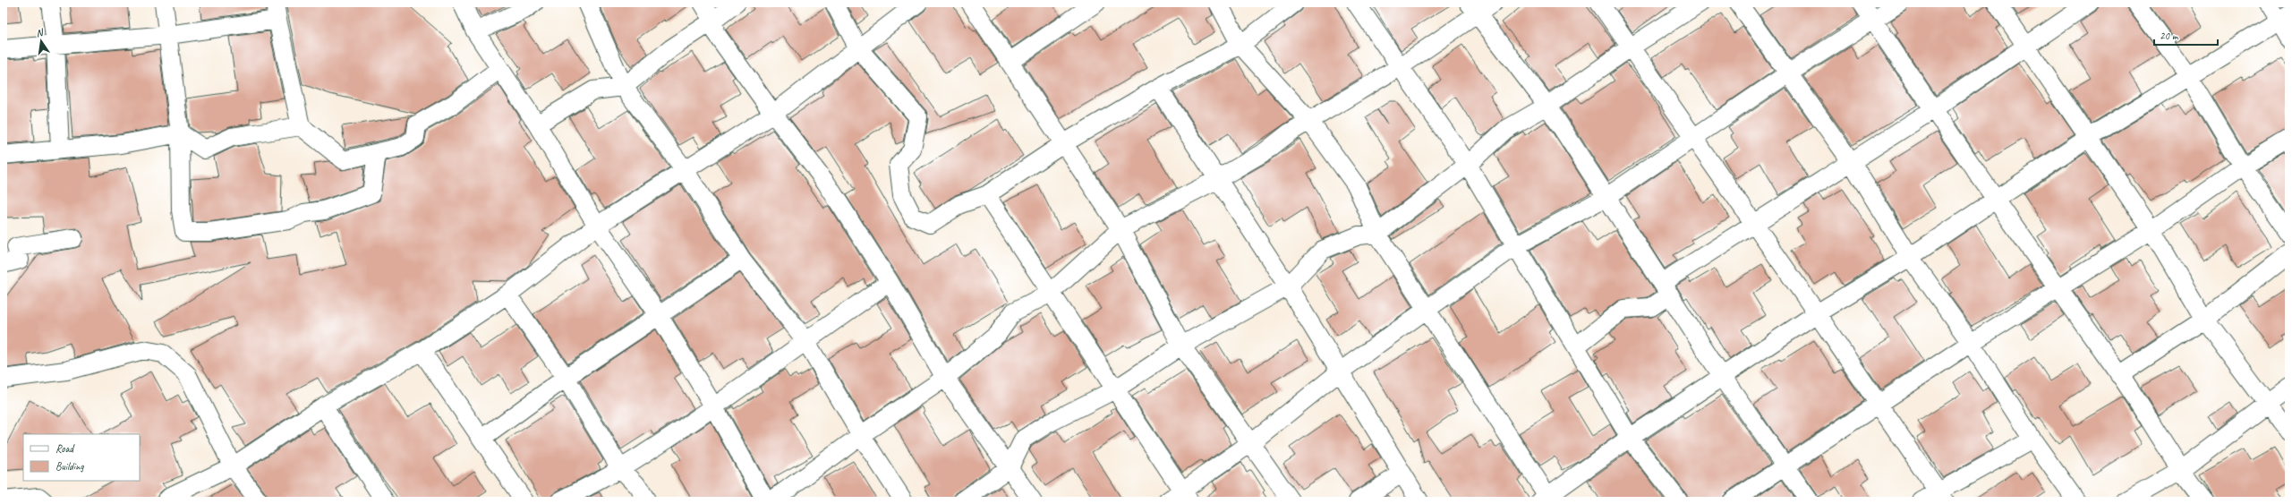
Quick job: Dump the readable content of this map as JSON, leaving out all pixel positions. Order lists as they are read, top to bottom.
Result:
{
  "legend": ["Road", "Building"],
  "scale_bar": "20 m",
  "north": "top"
}
